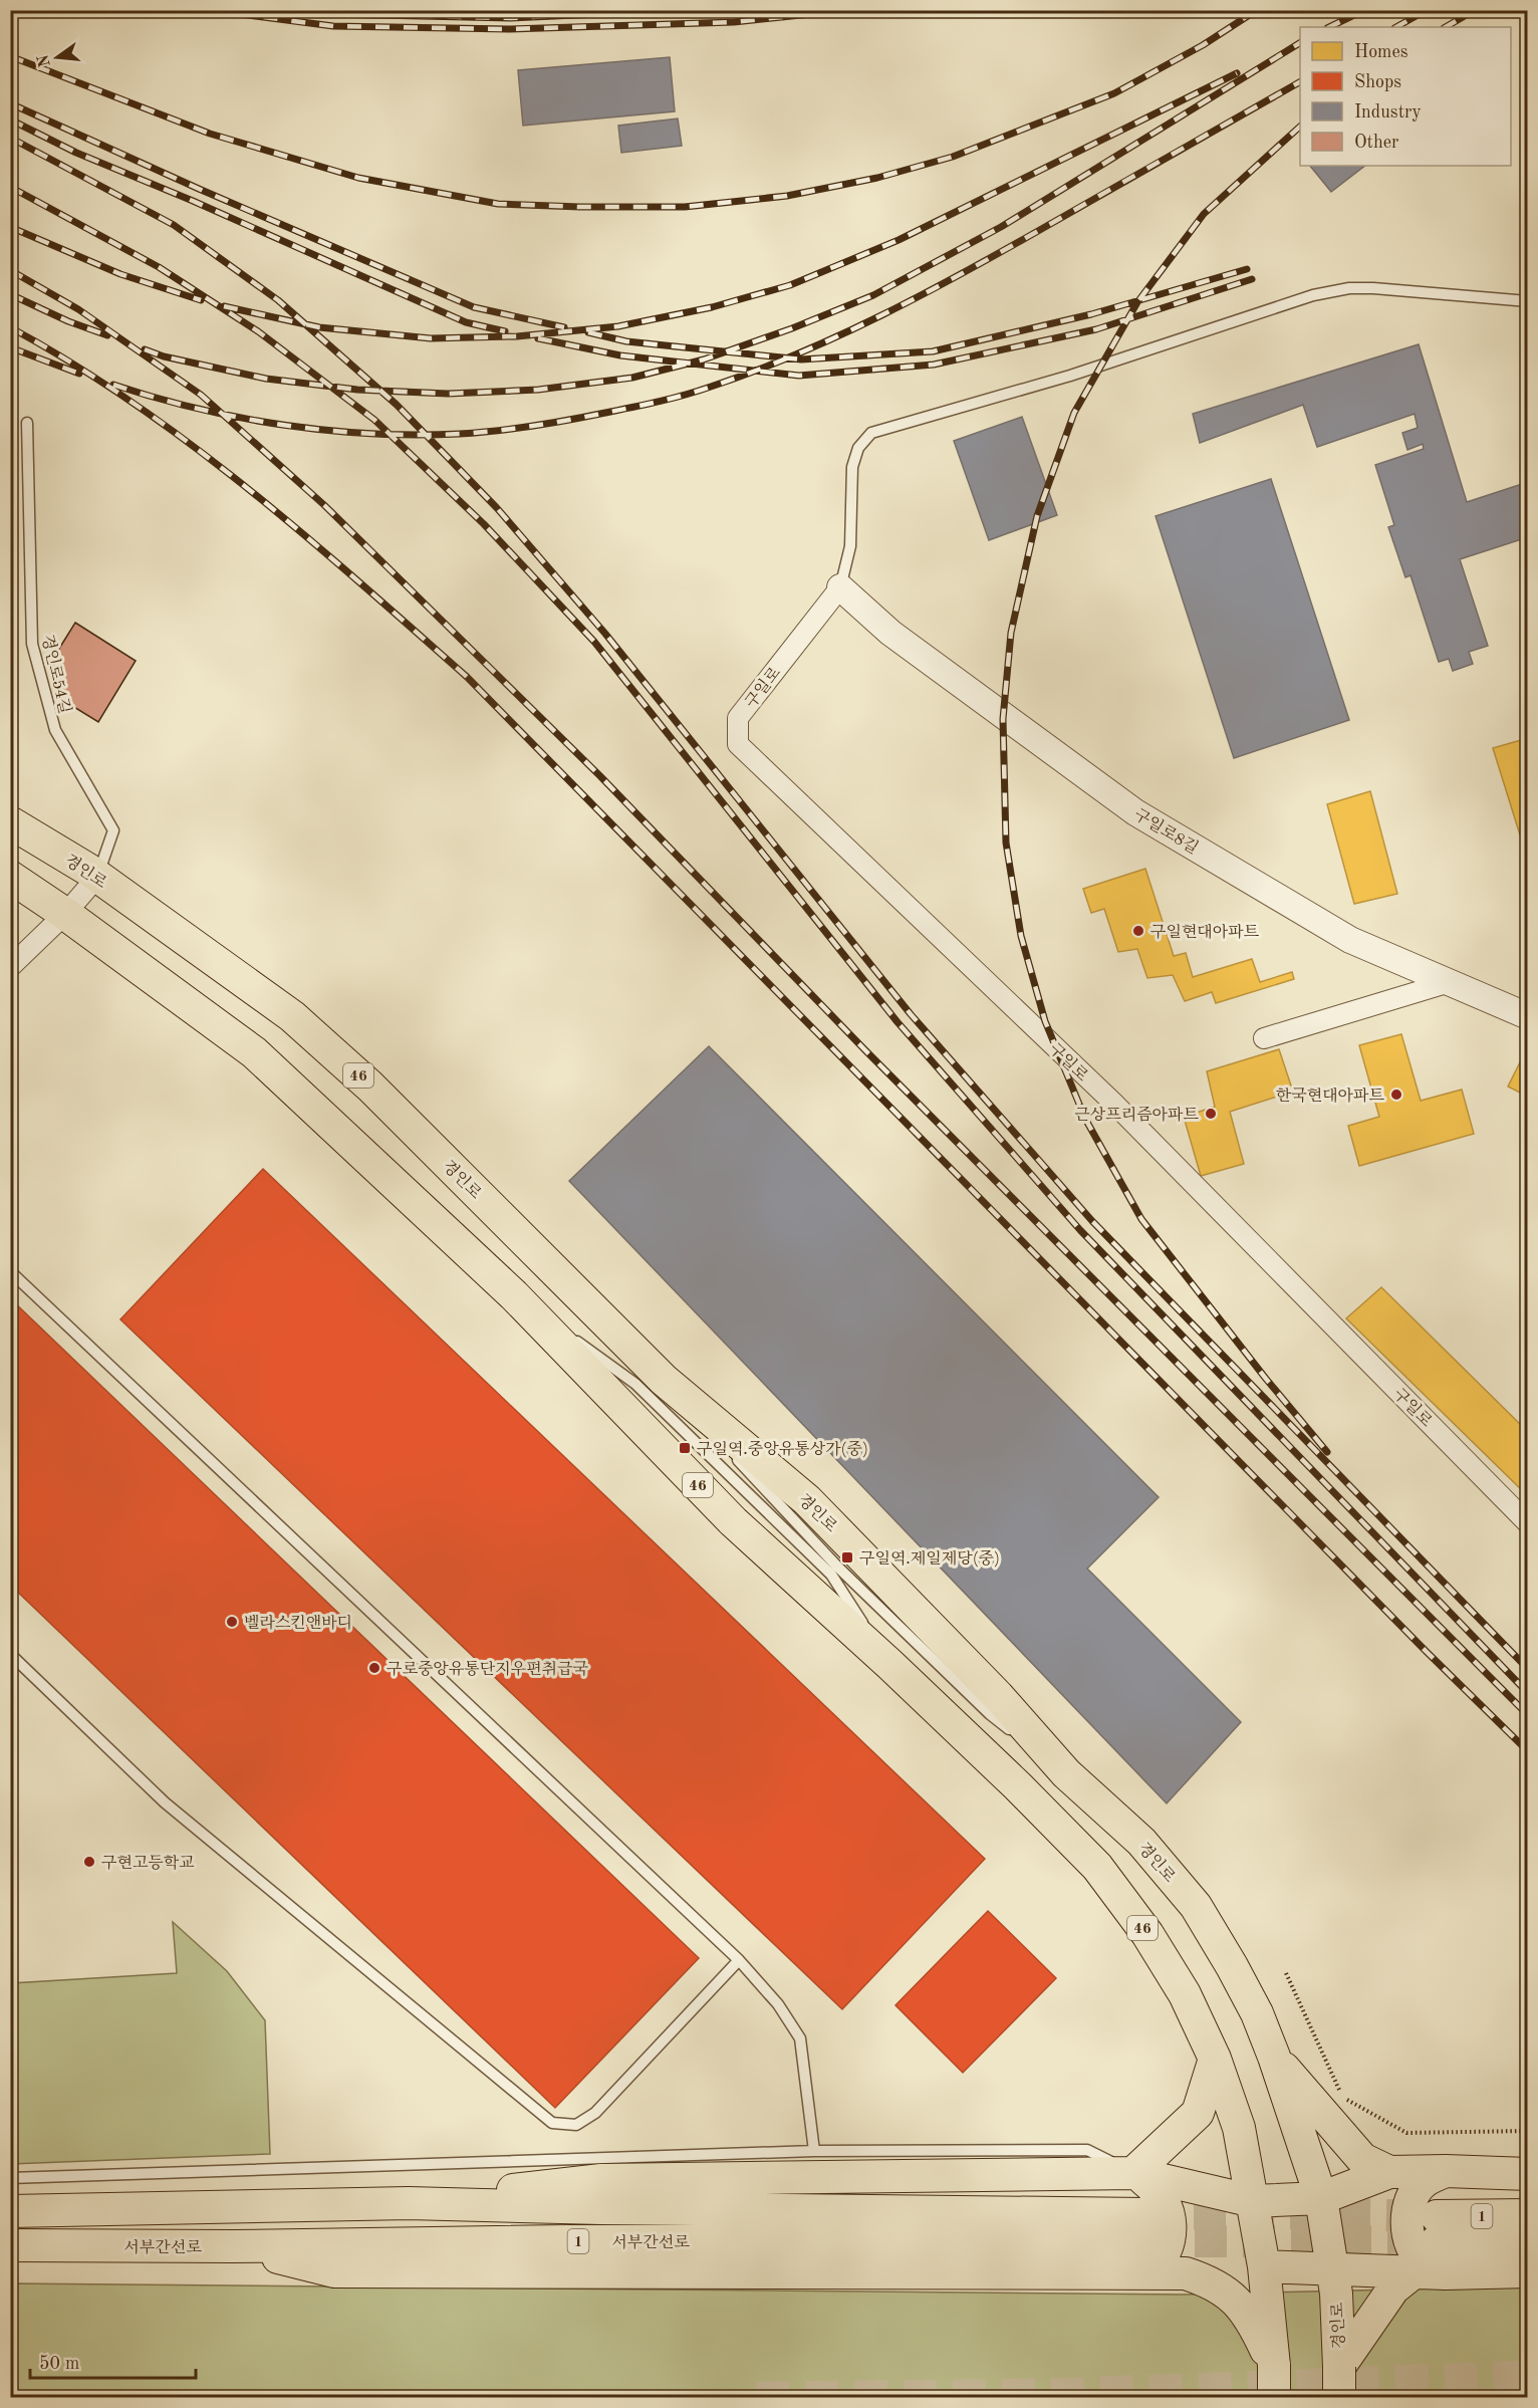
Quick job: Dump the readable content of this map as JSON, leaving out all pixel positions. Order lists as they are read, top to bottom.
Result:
{
  "streets": {
    "main road": [
      "경인로",
      "46",
      "1",
      "서부간선로"
    ],
    "street": ["구일로", "구일로8길"],
    "lane": ["경인로54길"]
  },
  "crossings": [
    ["경인로54길", "경인로"],
    ["구일로", "구일로8길"]
  ],
  "places": {
    "other": [
      "구일현대아파트",
      "한국현대아파트",
      "근상프리즘아파트",
      "벨라스킨앤바디",
      "구로중앙유통단지우편취급국",
      "구현고등학교"
    ],
    "transit": ["구일역.중앙유통상가(중)", "구일역.제일제당(중)"]
  },
  "legend": [
    "Homes",
    "Shops",
    "Industry",
    "Other"
  ],
  "scale_bar": "50 m",
  "north": "left"
}
